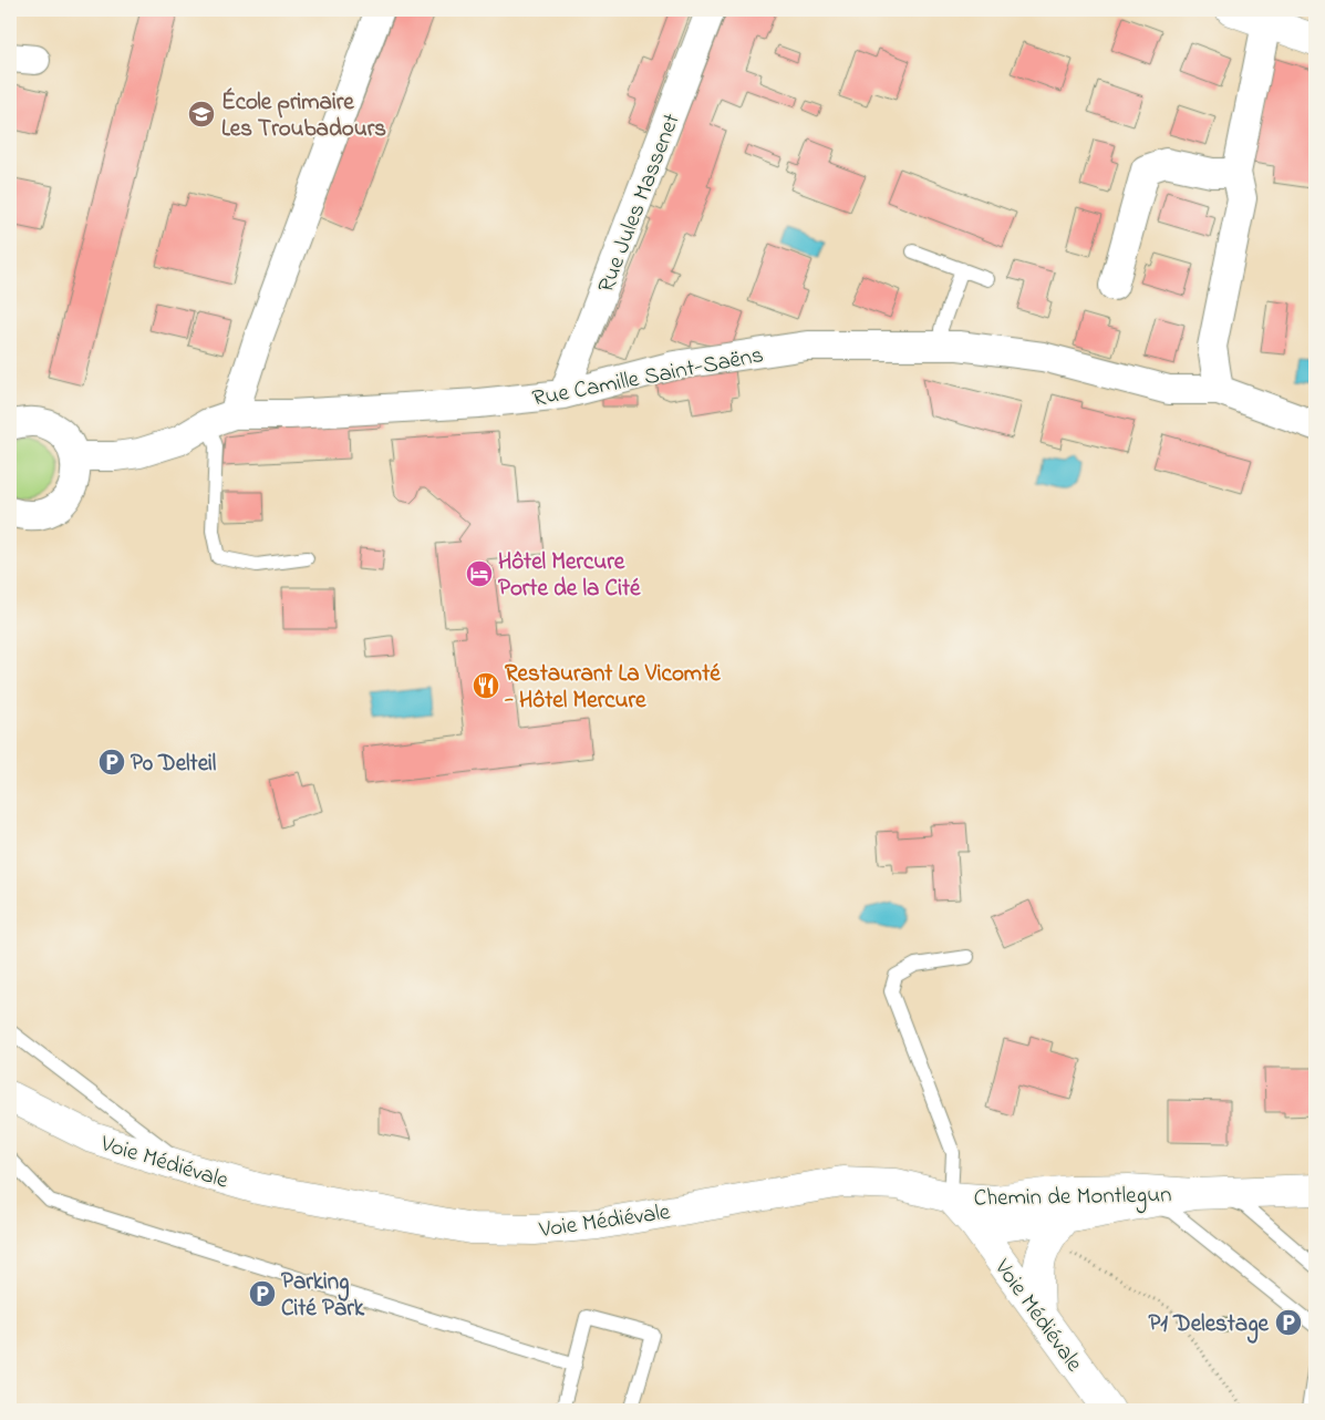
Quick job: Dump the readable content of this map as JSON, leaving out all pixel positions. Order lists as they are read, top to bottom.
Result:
{
  "streets": {
    "street": [
      "Rue Jules Massenet",
      "Rue Camille Saint-Saëns",
      "Voie Médiévale",
      "Chemin de Montlegun"
    ]
  },
  "crossings": [
    ["Rue Jules Massenet", "Rue Camille Saint-Saëns"],
    ["Voie Médiévale", "Chemin de Montlegun"]
  ],
  "places": {
    "school or university": ["École primaire Les Troubadours"],
    "hotel": ["Hôtel Mercure Porte de la Cité"],
    "restaurant": ["Restaurant La Vicomté - Hôtel Mercure"],
    "parking": ["P0 Delteil", "Parking Cité Park", "P1 Delestage"]
  }
}
